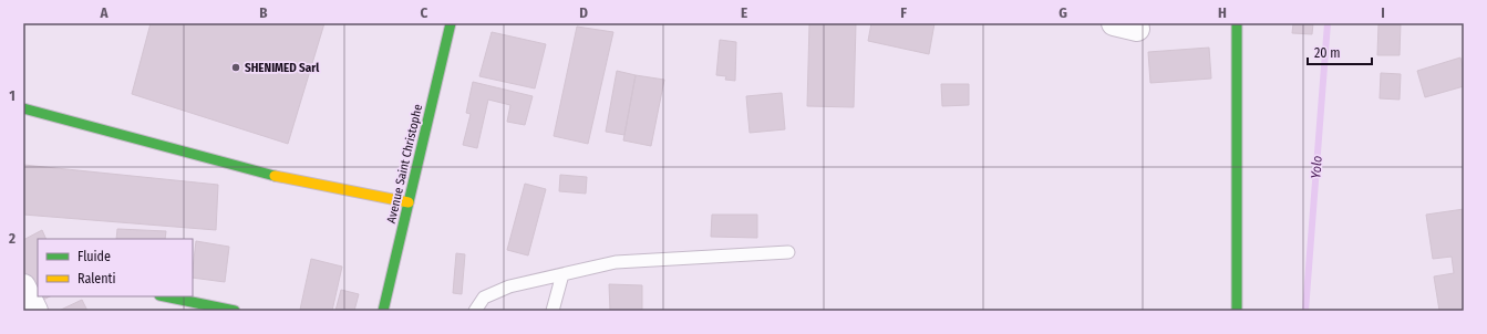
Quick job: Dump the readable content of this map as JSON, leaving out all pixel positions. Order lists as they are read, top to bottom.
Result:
{
  "streets": {
    "street": ["Avenue Saint Christophe"]
  },
  "water": ["Yolo"],
  "places": ["SHENIMED Sarl"],
  "legend": ["Fluide", "Ralenti"],
  "scale_bar": "20 m",
  "grid": {
    "columns": [
      "A",
      "B",
      "C",
      "D",
      "E",
      "F",
      "G",
      "H",
      "I"
    ],
    "rows": ["1", "2"]
  }
}
